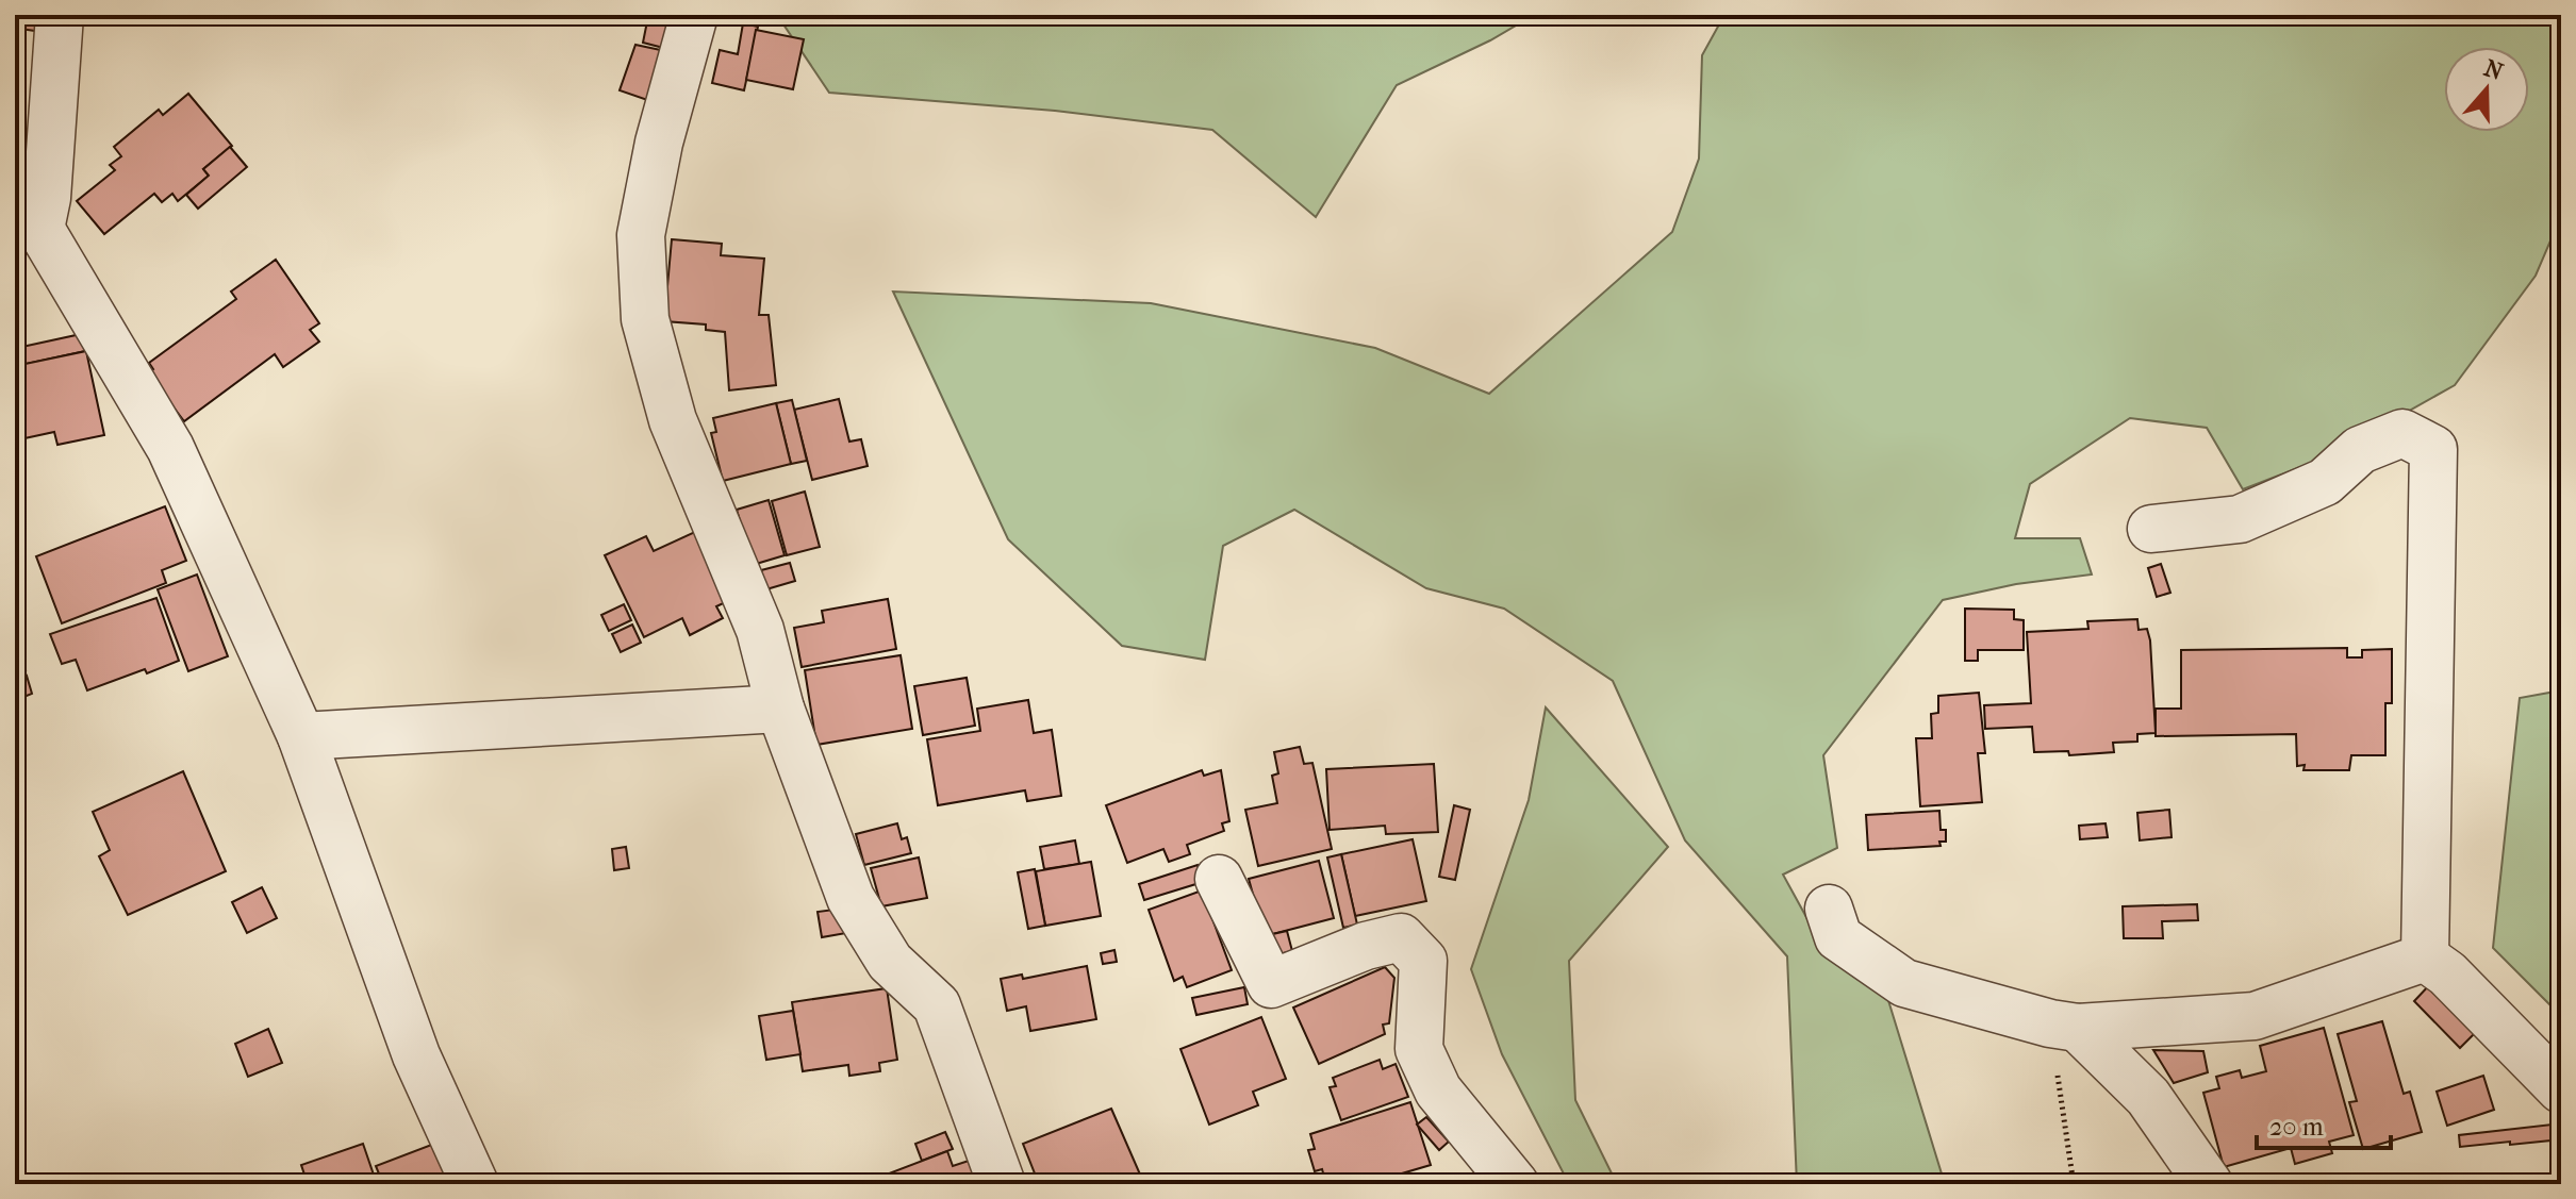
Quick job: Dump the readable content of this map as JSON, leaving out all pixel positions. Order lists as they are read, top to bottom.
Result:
{
  "scale_bar": "20 m",
  "north": "top"
}
